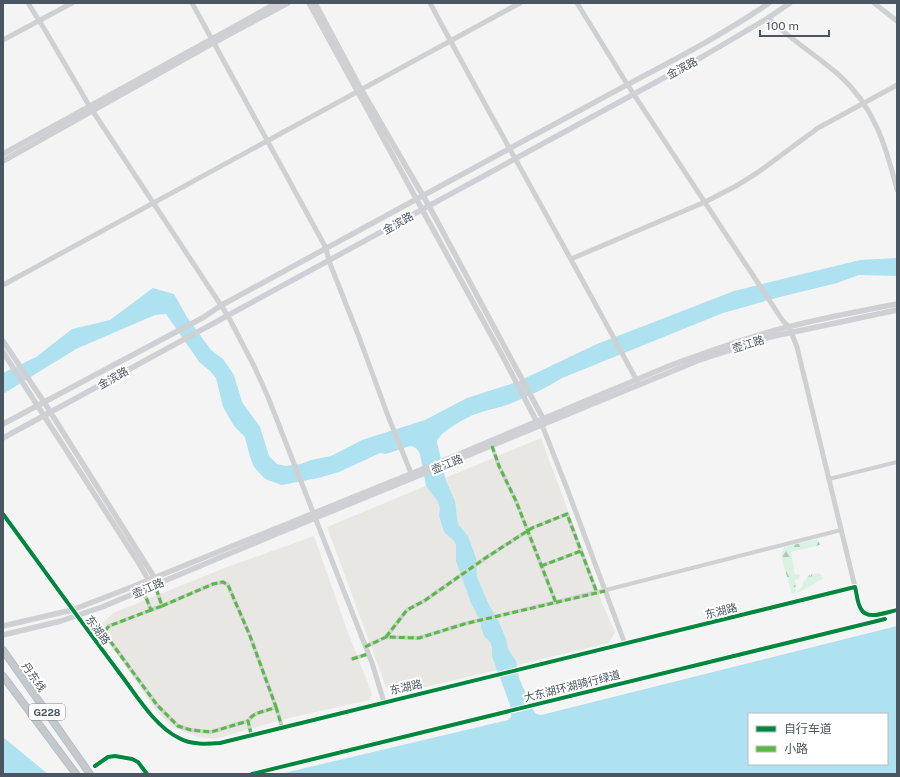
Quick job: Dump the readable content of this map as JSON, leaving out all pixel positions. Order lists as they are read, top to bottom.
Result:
{
  "streets": {
    "highway": ["丹东线", "G228"],
    "main road": ["金滨路", "壶江路"],
    "street": ["东湖路"],
    "cycle path": ["大东湖环湖骑行绿道"]
  },
  "crossings": [
    ["壶江路", "东湖路"]
  ],
  "legend": ["自行车道", "小路"],
  "scale_bar": "100 m"
}
